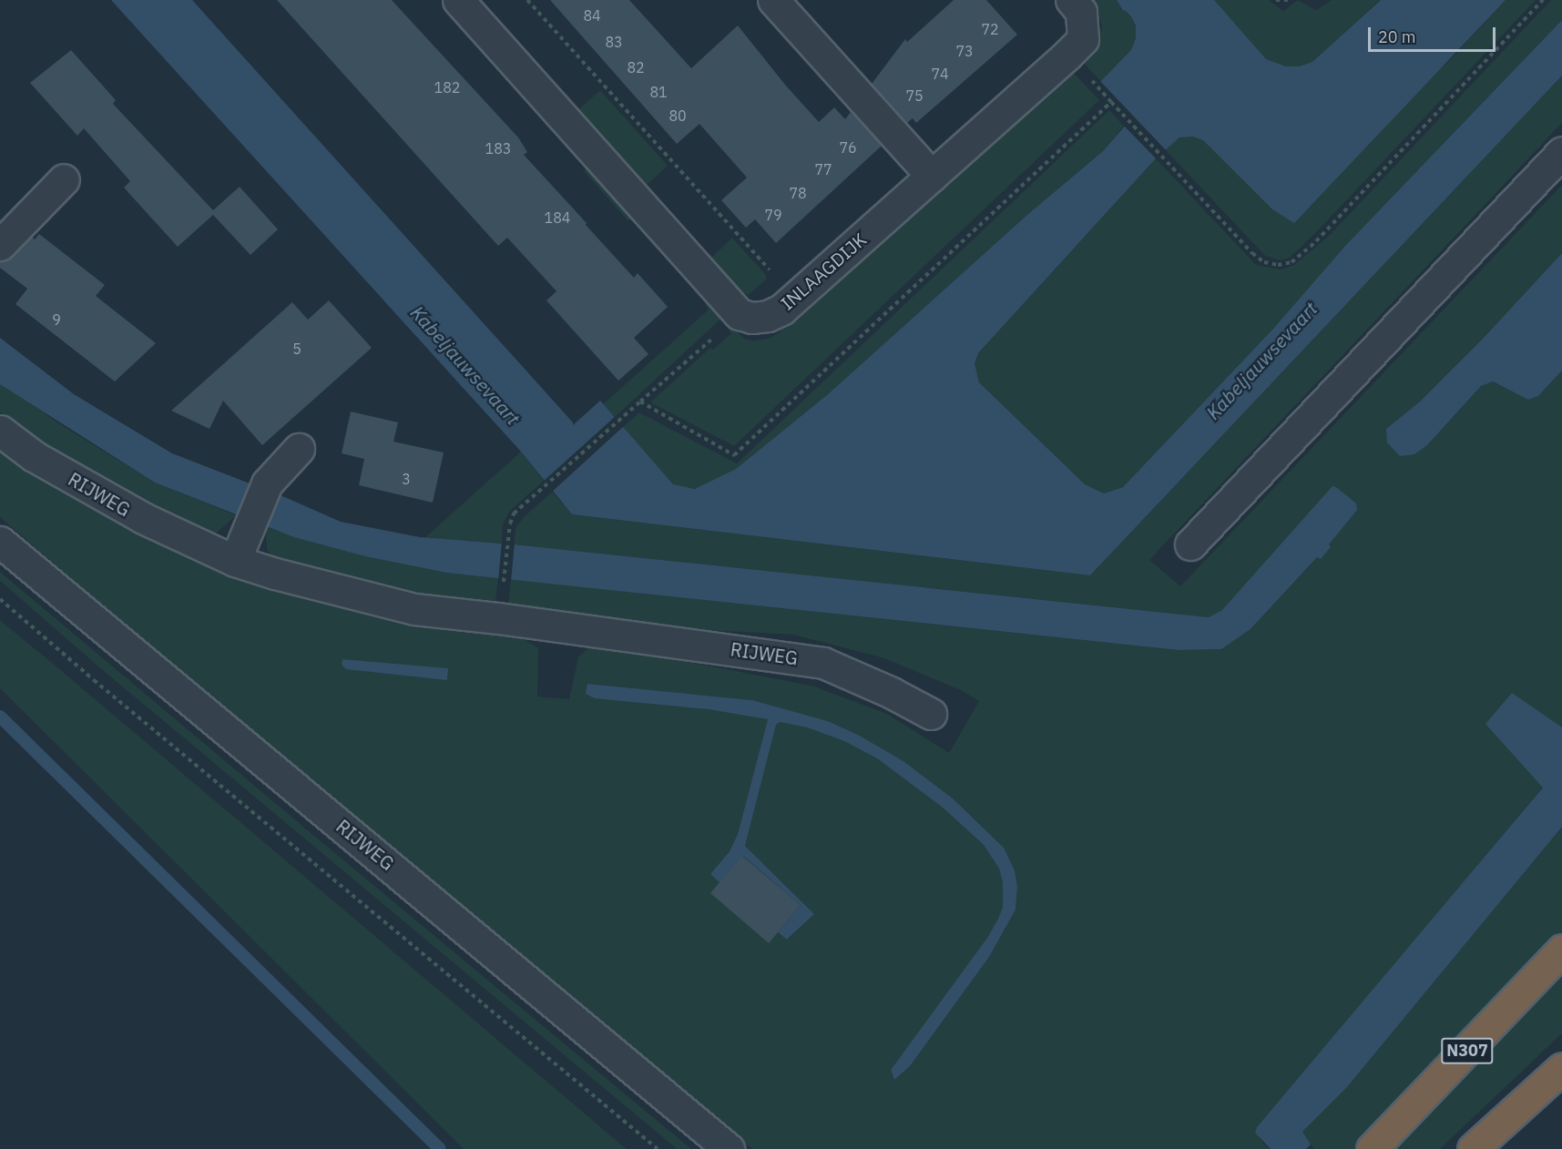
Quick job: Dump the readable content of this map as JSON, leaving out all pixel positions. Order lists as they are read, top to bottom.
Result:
{
  "streets": {
    "highway": ["N307"],
    "street": ["INLAAGDIJK", "RIJWEG"]
  },
  "water": ["Kabeljauwsevaart"],
  "house_numbers": [
    "84",
    "72",
    "83",
    "73",
    "82",
    "74",
    "182",
    "81",
    "75",
    "80",
    "76",
    "183",
    "77",
    "78",
    "79",
    "184",
    "9",
    "5",
    "3"
  ],
  "scale_bar": "20 m"
}
